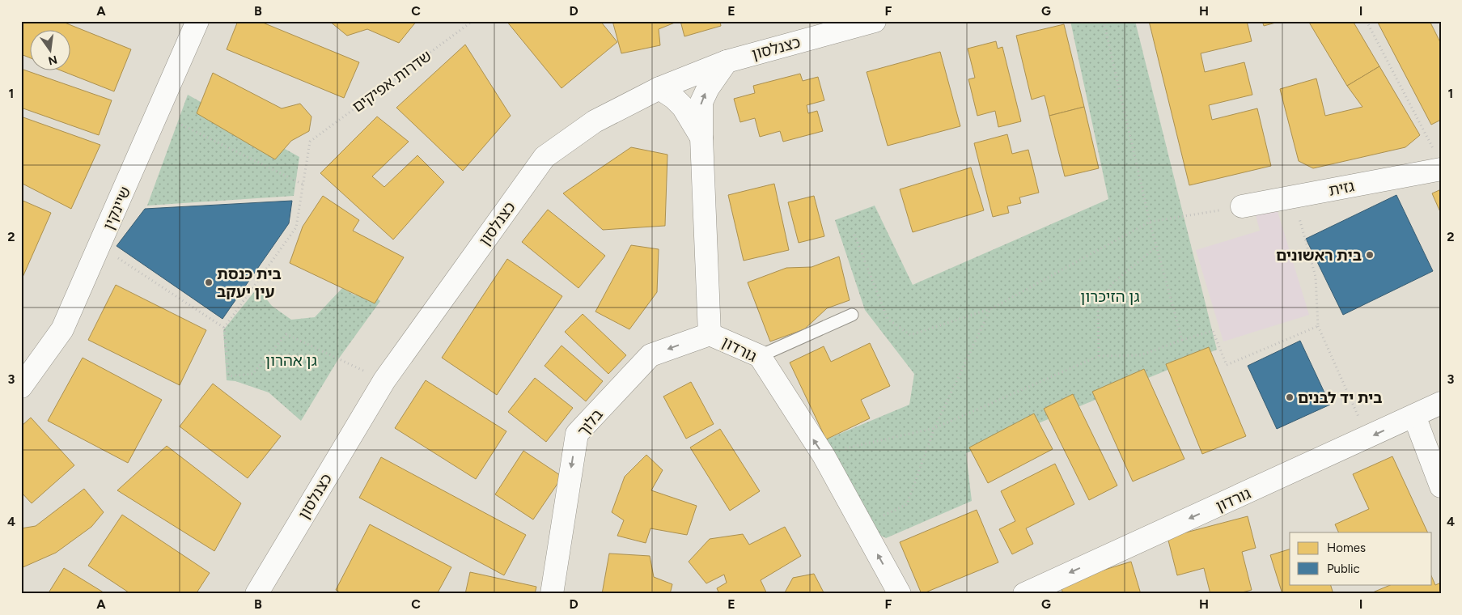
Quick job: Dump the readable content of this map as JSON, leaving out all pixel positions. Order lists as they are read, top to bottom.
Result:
{
  "streets": {
    "street": [
      "כצנלסון",
      "גזית",
      "שיינקין",
      "גורדון",
      "בלוך"
    ],
    "path": ["שדרות אפיקים"]
  },
  "crossings": [
    ["כצנלסון", "גורדון"],
    ["גורדון", "בלוך"]
  ],
  "one_way": ["בלוך"],
  "parks": ["גן הזיכרון", "גן אהרון"],
  "places": ["בית ראשונים", "בית כנסת עין יעקב", "בית יד לבנים"],
  "legend": ["Homes", "Public"],
  "north": "bottom",
  "grid": {
    "columns": [
      "A",
      "B",
      "C",
      "D",
      "E",
      "F",
      "G",
      "H",
      "I"
    ],
    "rows": [
      "1",
      "2",
      "3",
      "4"
    ]
  }
}
